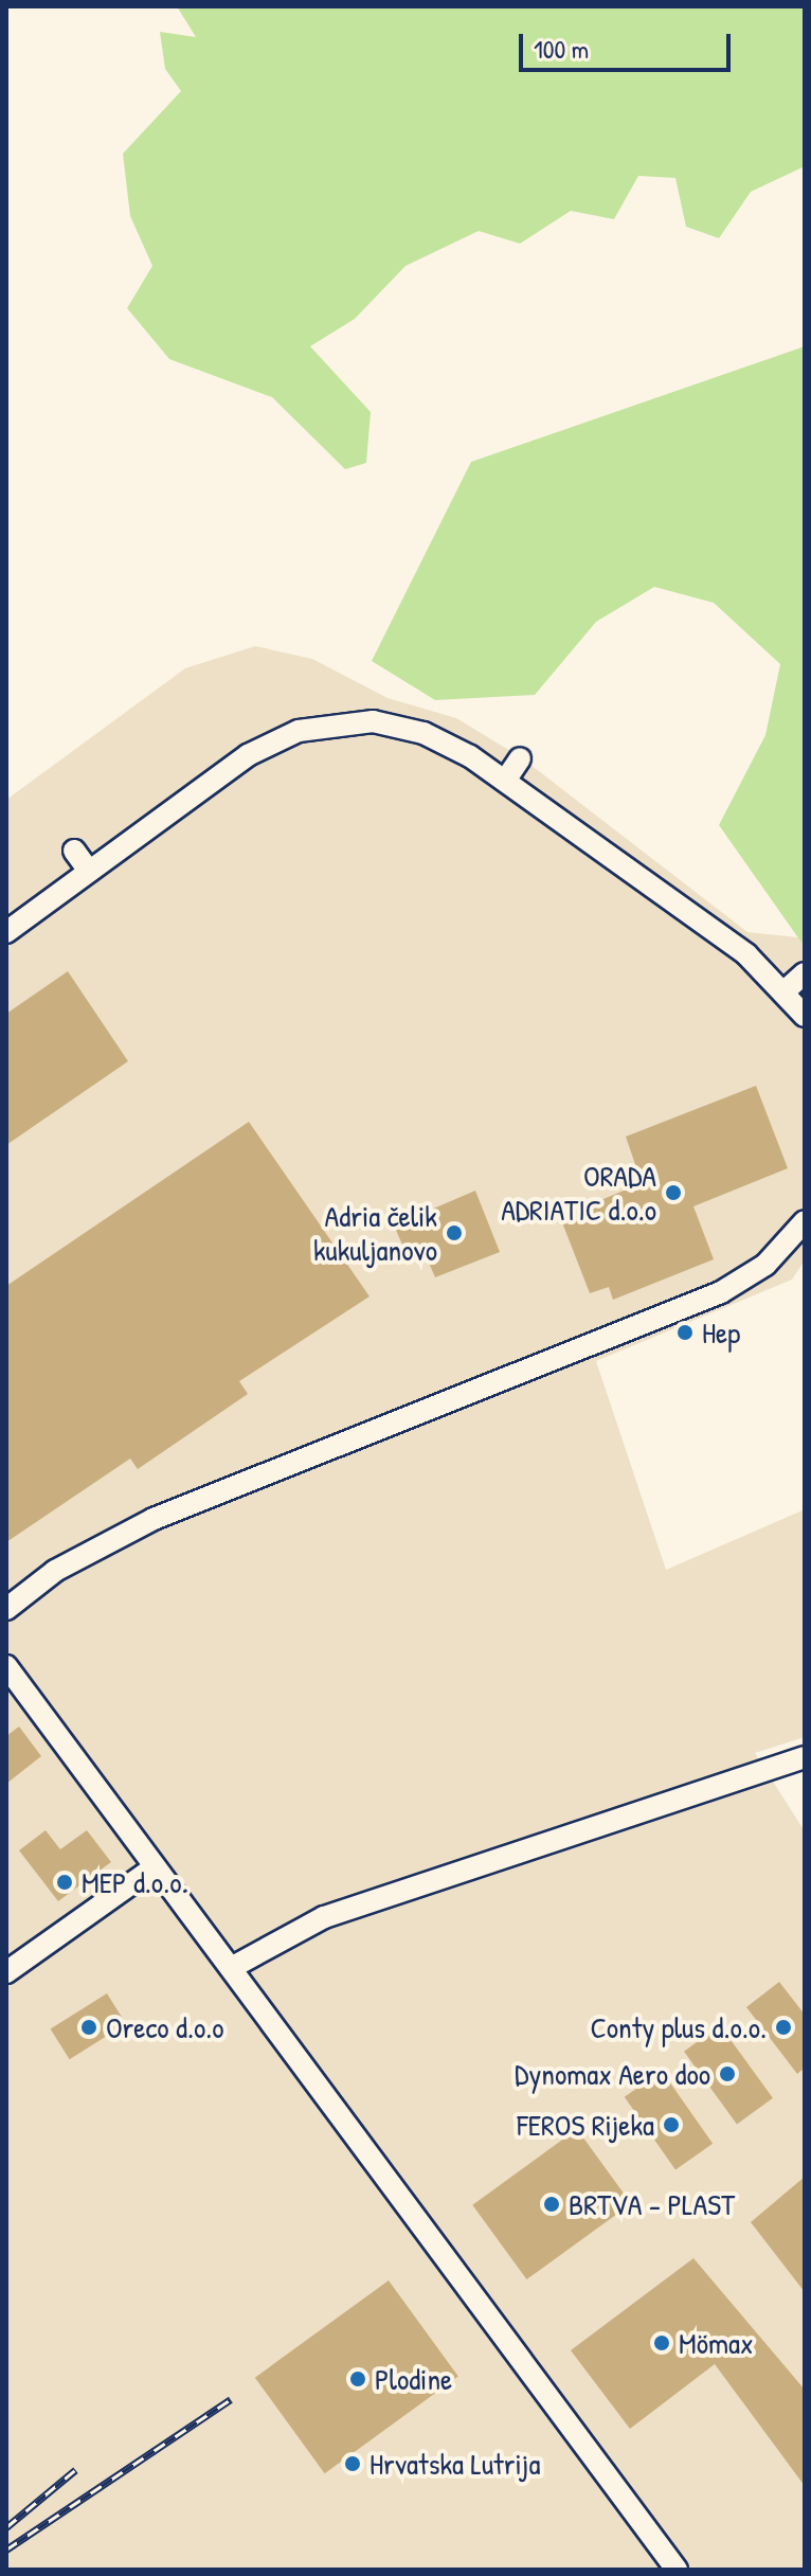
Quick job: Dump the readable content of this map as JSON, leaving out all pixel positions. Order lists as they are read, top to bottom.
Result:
{
  "places": [
    "ORADA ADRIATIC d.o.o",
    "Adria čelik kukuljanovo",
    "Hep",
    "MEP d.o.o.",
    "Oreco d.o.o",
    "Conty plus d.o.o.",
    "Dynomax Aero doo",
    "FEROS Rijeka",
    "BRTVA - PLAST",
    "Mömax",
    "Plodine",
    "Hrvatska Lutrija"
  ],
  "scale_bar": "100 m"
}
